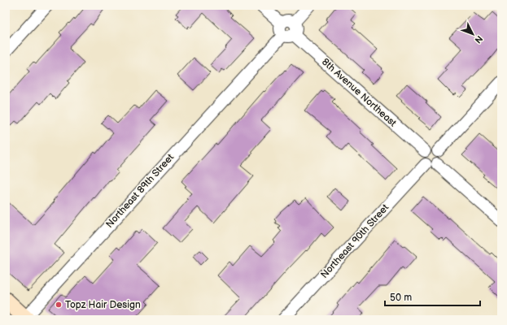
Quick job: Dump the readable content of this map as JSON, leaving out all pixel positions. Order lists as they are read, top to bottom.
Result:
{
  "streets": {
    "street": ["8th Avenue Northeast", "Northeast 89th Street", "Northeast 90th Street"]
  },
  "crossings": [
    ["8th Avenue Northeast", "Northeast 89th Street"],
    ["8th Avenue Northeast", "Northeast 90th Street"]
  ],
  "places": ["Topz Hair Design"],
  "scale_bar": "50 m",
  "north": "bottom right"
}
